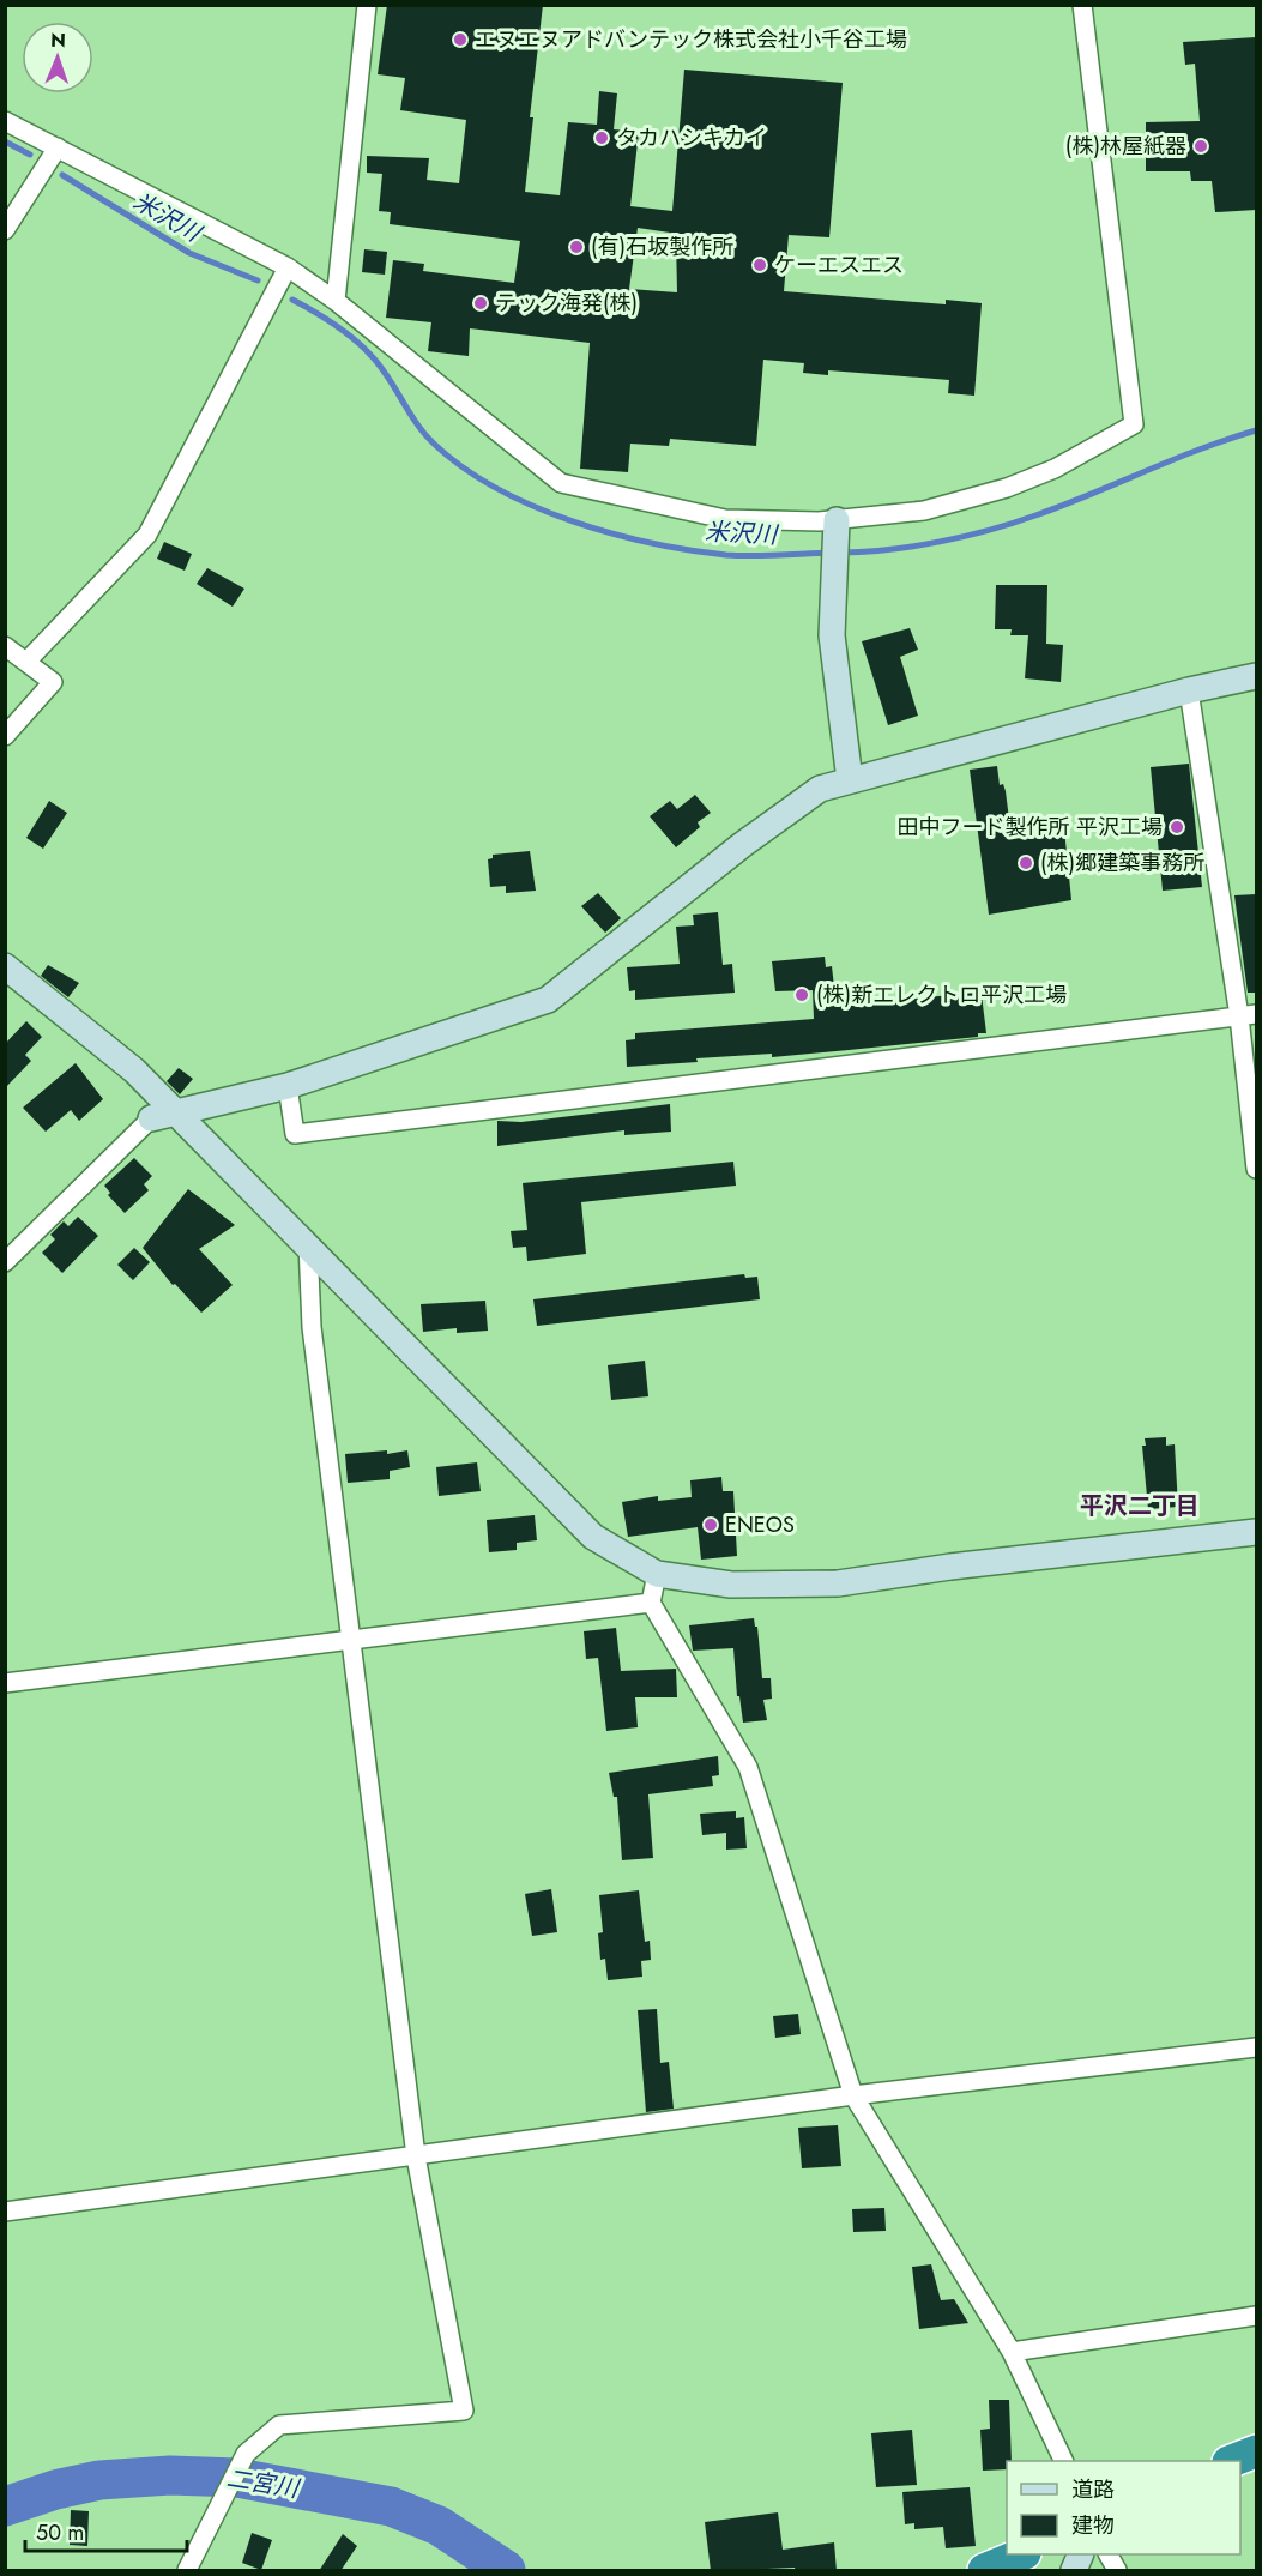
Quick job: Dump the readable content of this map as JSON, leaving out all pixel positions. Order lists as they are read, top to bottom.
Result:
{
  "districts": ["平沢二丁目"],
  "water": ["米沢川", "二宮川"],
  "places": [
    "エヌエヌアドバンテック株式会社小千谷工場",
    "タカハシキカイ",
    "(株)林屋紙器",
    "(有)石坂製作所",
    "ケーエスエス",
    "テック海発(株)",
    "田中フード製作所 平沢工場",
    "(株)郷建築事務所",
    "(株)新エレクトロ平沢工場",
    "ENEOS"
  ],
  "legend": ["道路", "建物"],
  "scale_bar": "50 m",
  "north": "top"
}
